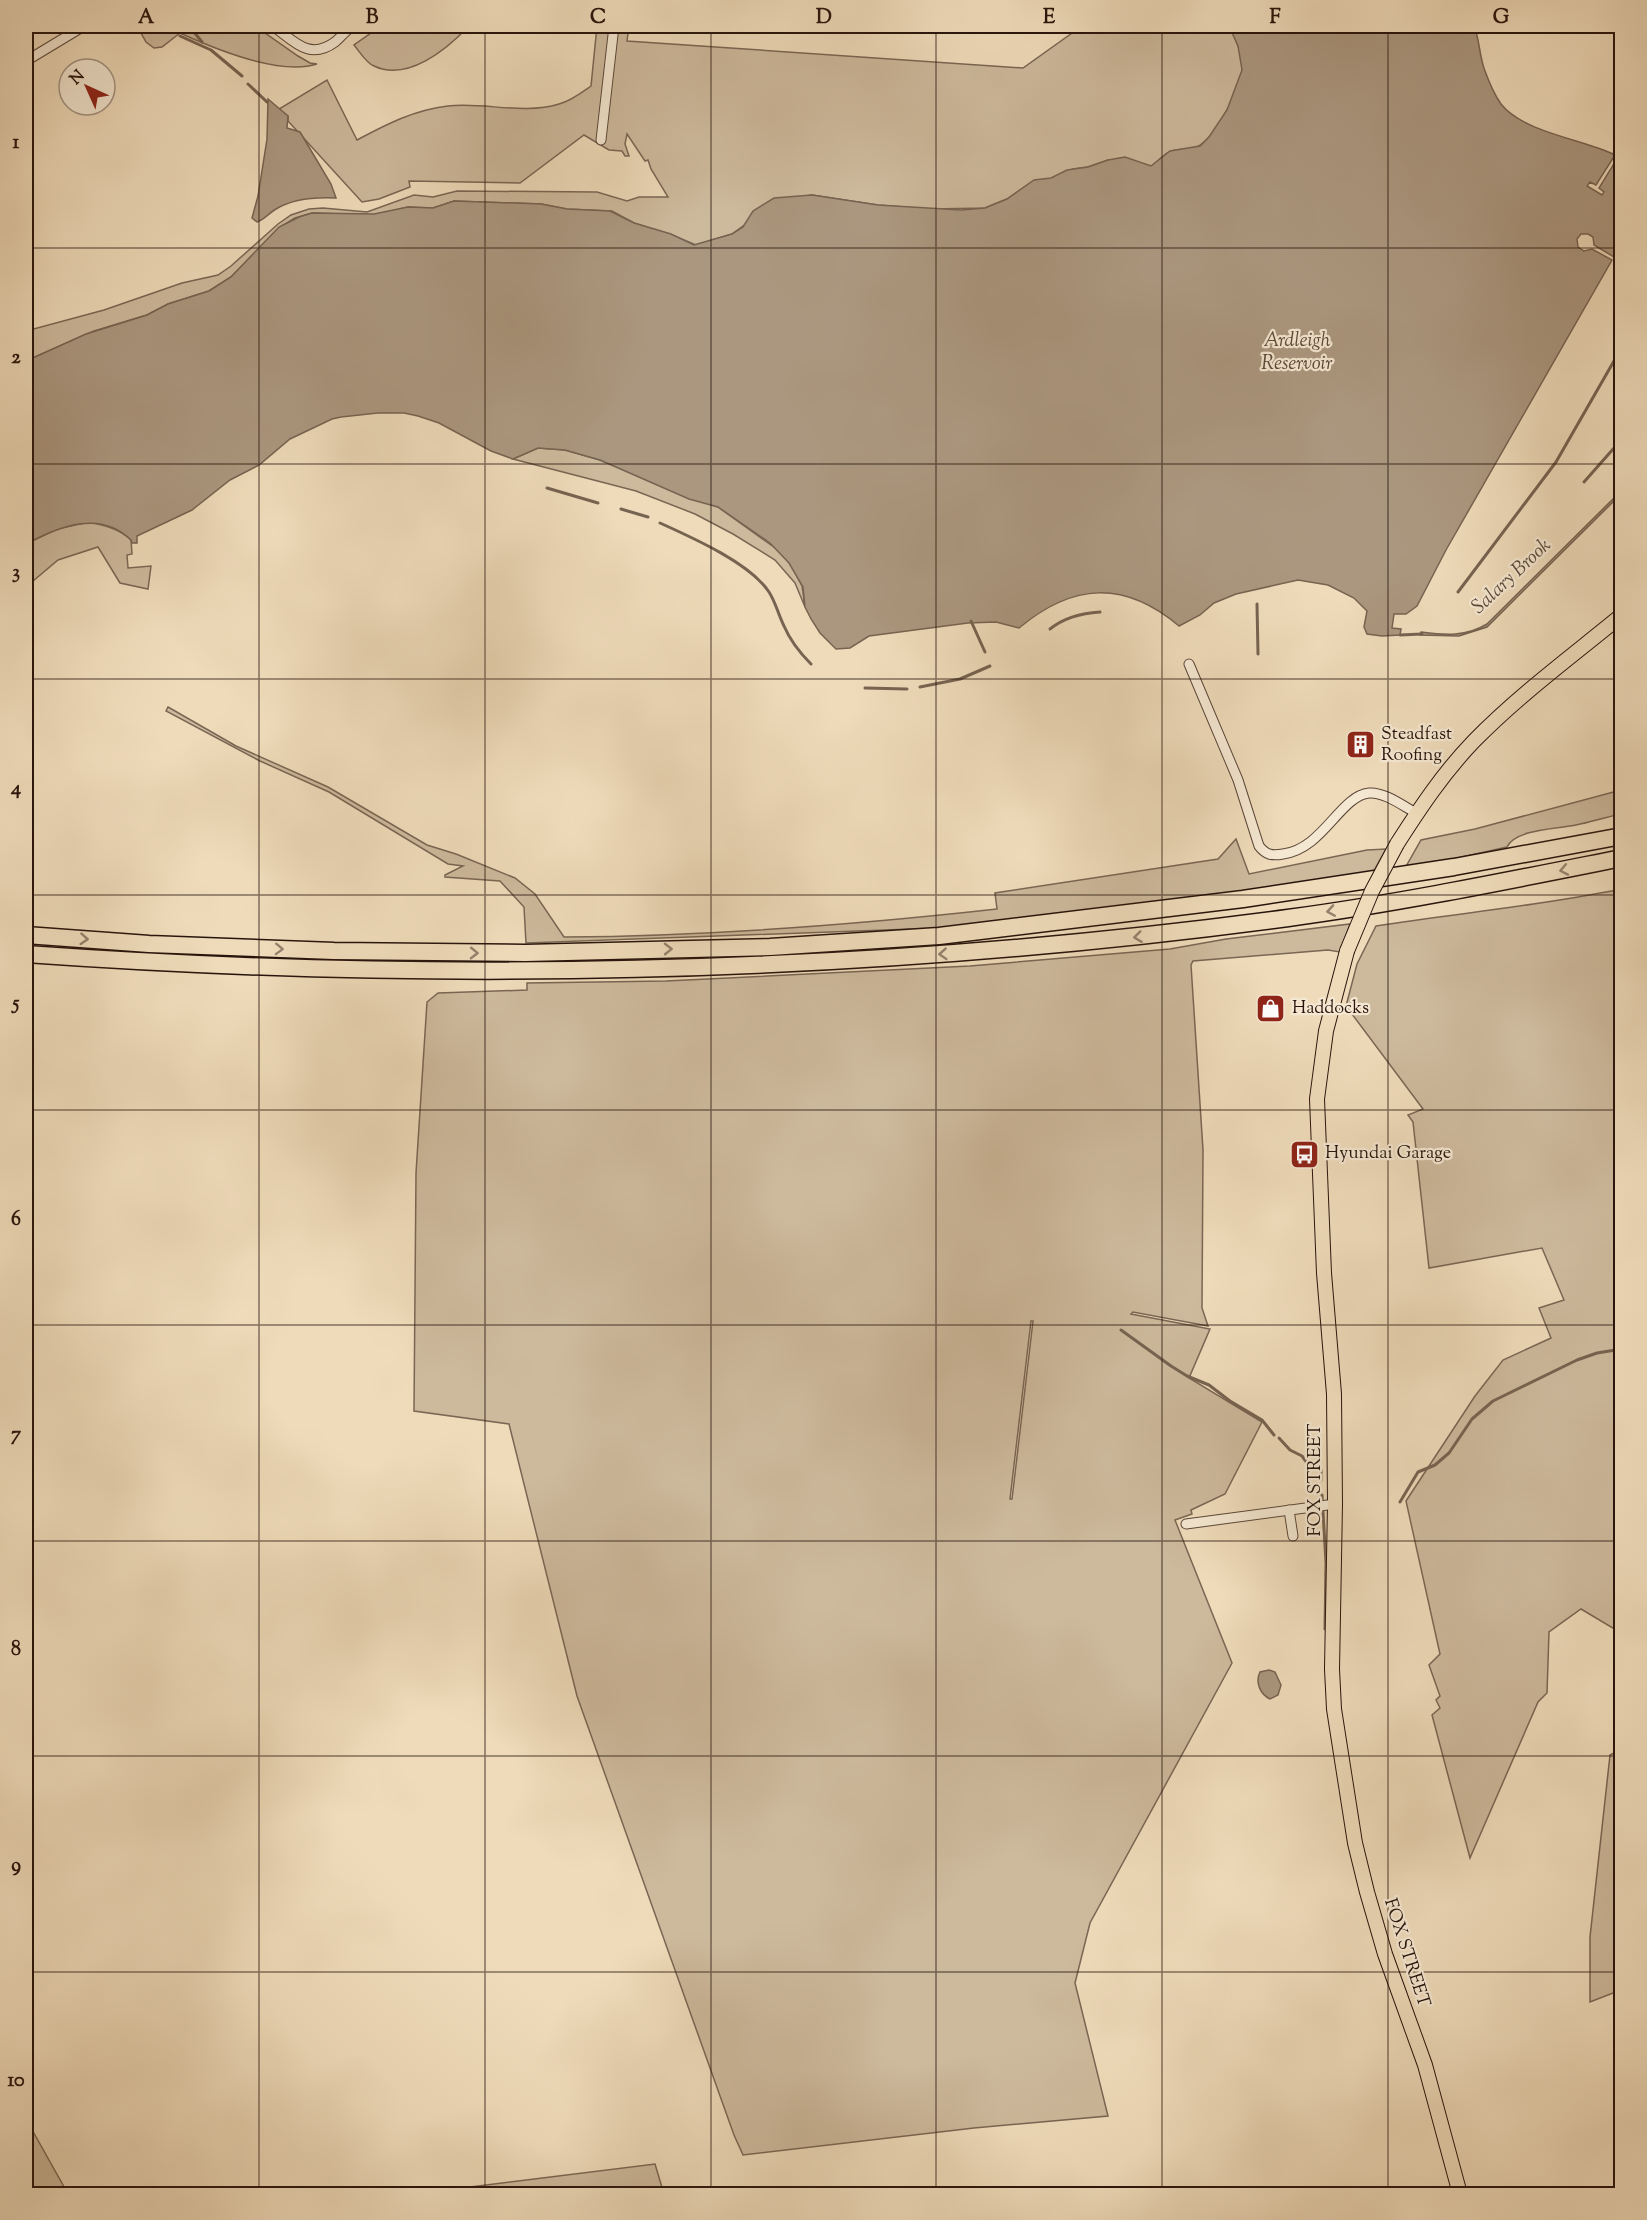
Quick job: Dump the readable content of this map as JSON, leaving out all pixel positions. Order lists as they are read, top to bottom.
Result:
{
  "streets": {
    "main road": ["FOX STREET"]
  },
  "water": ["Ardleigh Reservoir", "Salary Brook"],
  "places": {
    "building": ["Steadfast Roofing"],
    "shop": ["Haddocks"],
    "bus stop": ["Hyundai Garage"]
  },
  "north": "top left",
  "grid": {
    "columns": [
      "A",
      "B",
      "C",
      "D",
      "E",
      "F",
      "G"
    ],
    "rows": [
      "1",
      "2",
      "3",
      "4",
      "5",
      "6",
      "7",
      "8",
      "9",
      "10"
    ]
  }
}
